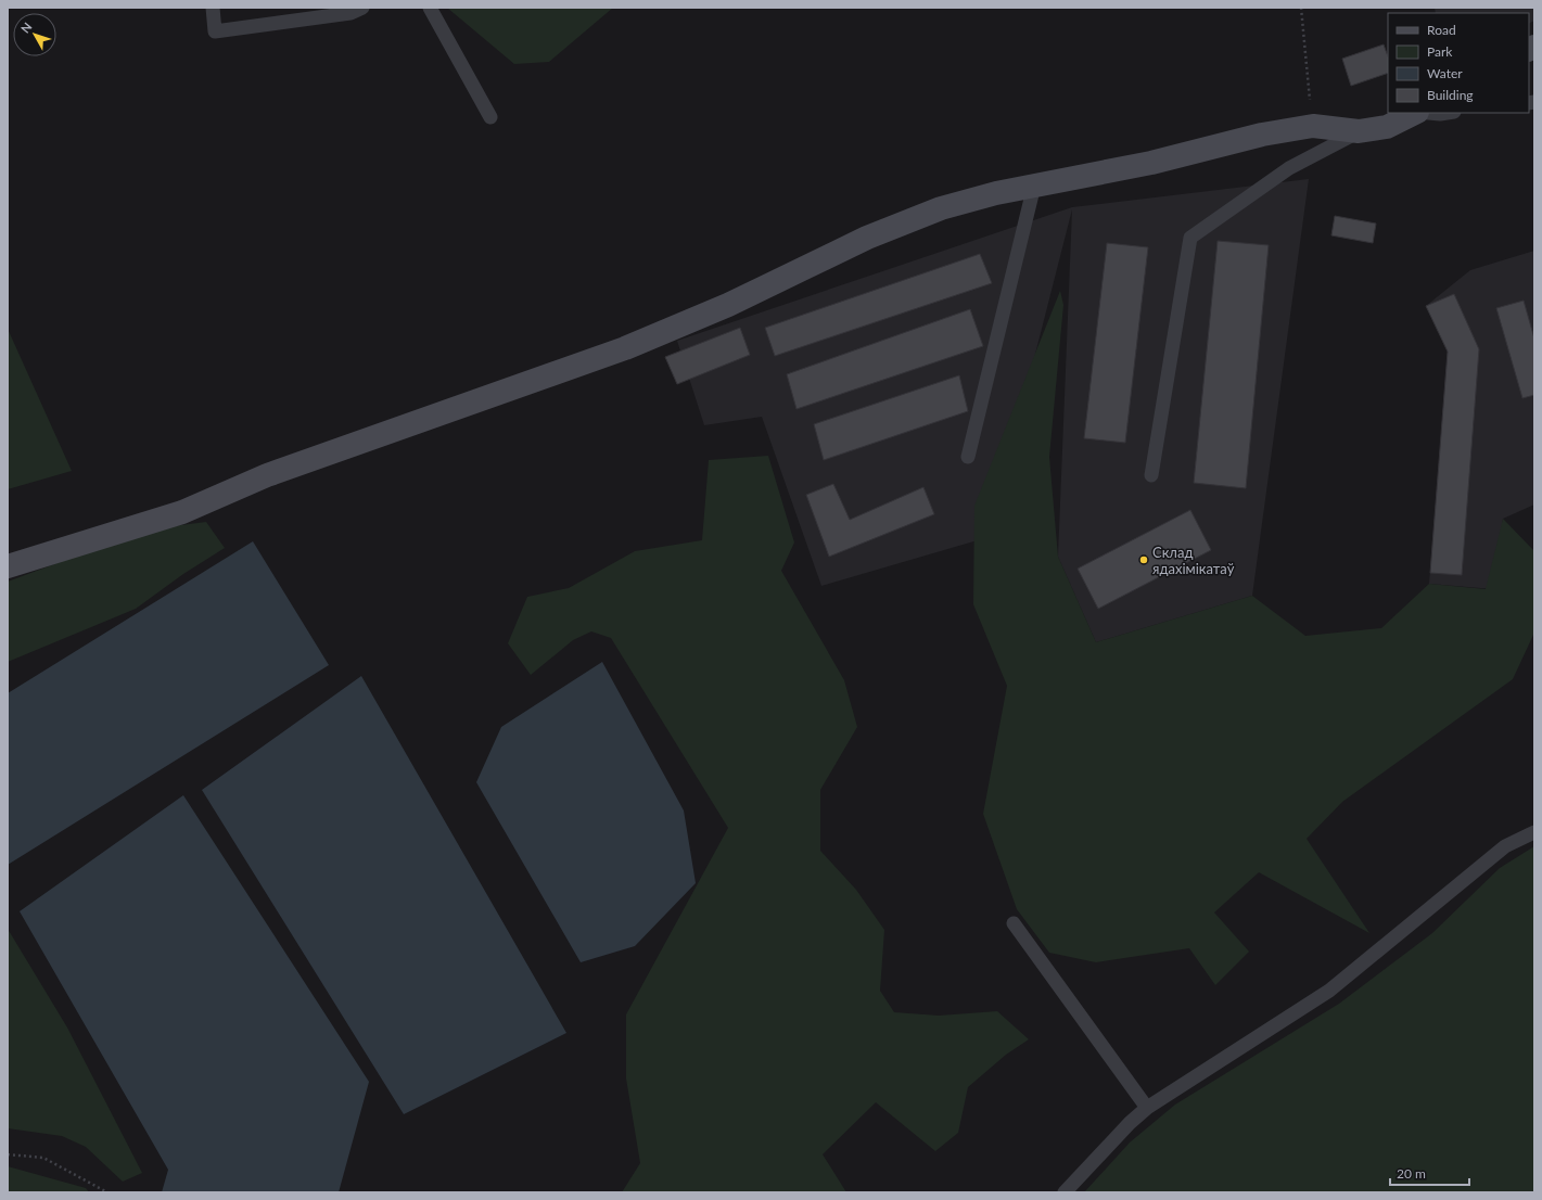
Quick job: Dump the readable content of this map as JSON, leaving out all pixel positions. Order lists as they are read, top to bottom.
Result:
{
  "places": ["Склад ядахімікатаў"],
  "legend": [
    "Road",
    "Park",
    "Water",
    "Building"
  ],
  "scale_bar": "20 m",
  "north": "top left"
}
